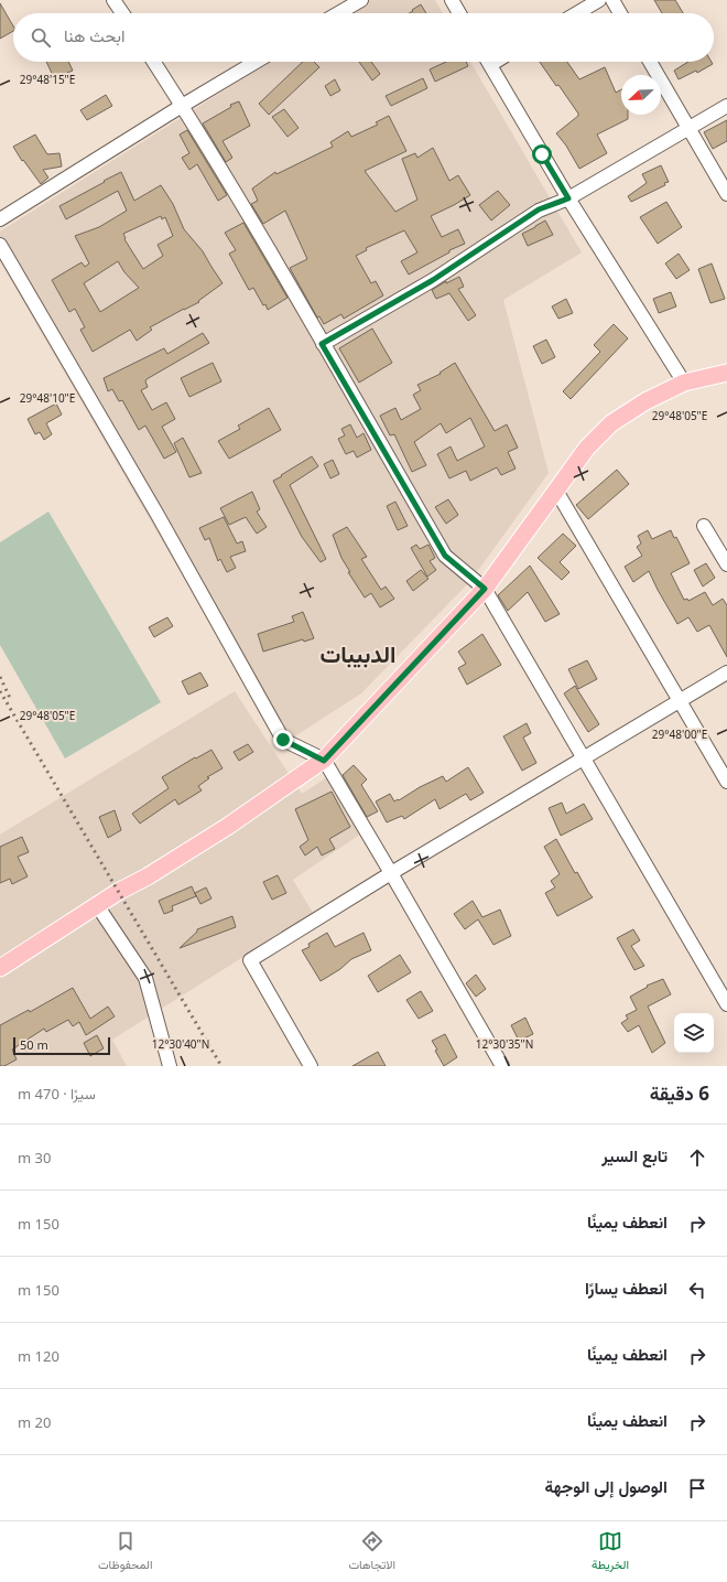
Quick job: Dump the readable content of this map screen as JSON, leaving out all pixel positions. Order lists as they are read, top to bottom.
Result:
{
  "districts": ["الدبيبات"],
  "scale_bar": "50 m",
  "north": "bottom left",
  "page": {
    "search": "ابحث هنا",
    "scale": "50 m",
    "heading": ["6 دقيقة", "سيرًا · 470 m"],
    "list": [
      ["تابع السير", "30 m"],
      ["انعطف يمينًا", "150 m"],
      ["انعطف يسارًا", "150 m"],
      ["انعطف يمينًا", "120 m"],
      ["انعطف يمينًا", "20 m"],
      "الوصول إلى الوجهة"
    ],
    "nav": ["الخريطة", "الاتجاهات", "المحفوظات"]
  },
  "coordinates": [
    "29°48'15\"E",
    "29°48'10\"E",
    "29°48'05\"E",
    "29°48'00\"E",
    "12°30'40\"N",
    "12°30'35\"N"
  ]
}
